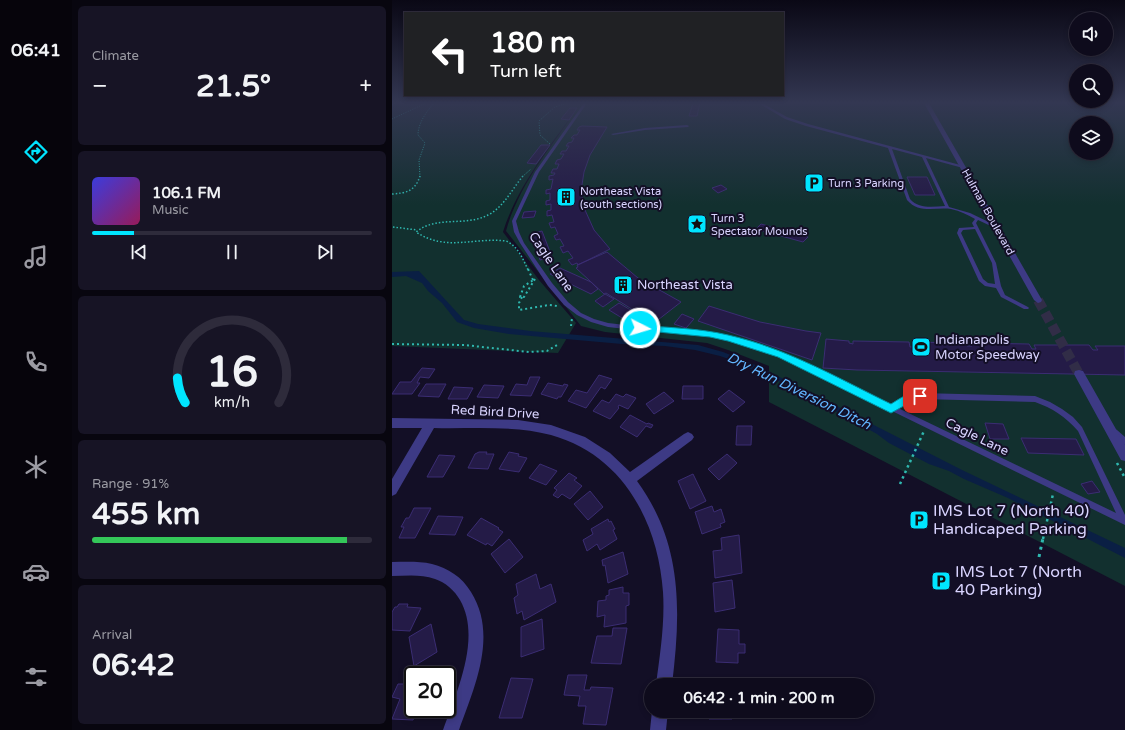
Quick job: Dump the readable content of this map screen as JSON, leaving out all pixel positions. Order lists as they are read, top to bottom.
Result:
{
  "streets": {
    "street": ["Hulman Boulevard", "Red Bird Drive"],
    "lane": ["Cagle Lane"]
  },
  "water": ["Dry Run Diversion Ditch"],
  "places": {
    "parking": ["Turn 3 Parking", "IMS Lot 7 (North 40) Handicaped Parking", "IMS Lot 7 (North 40 Parking)"],
    "building": ["Northeast Vista (south sections)", "Northeast Vista"],
    "place": ["Turn 3 Spectator Mounds"],
    "sports": ["Indianapolis Motor Speedway"]
  },
  "page": {
    "tabs": "06:41",
    "tile": [
      "Climate",
      ["Range · 91%", "455 km"],
      ["Arrival", "06:42"]
    ],
    "turn": ["180 m", "Turn left"],
    "heat": ["−", "21.5°", "+"],
    "song": ["106.1 FM", "Music"],
    "limit": "20",
    "trip": "06:42 · 1 min · 200 m",
    "gauge": ["16", "km/h"]
  }
}
